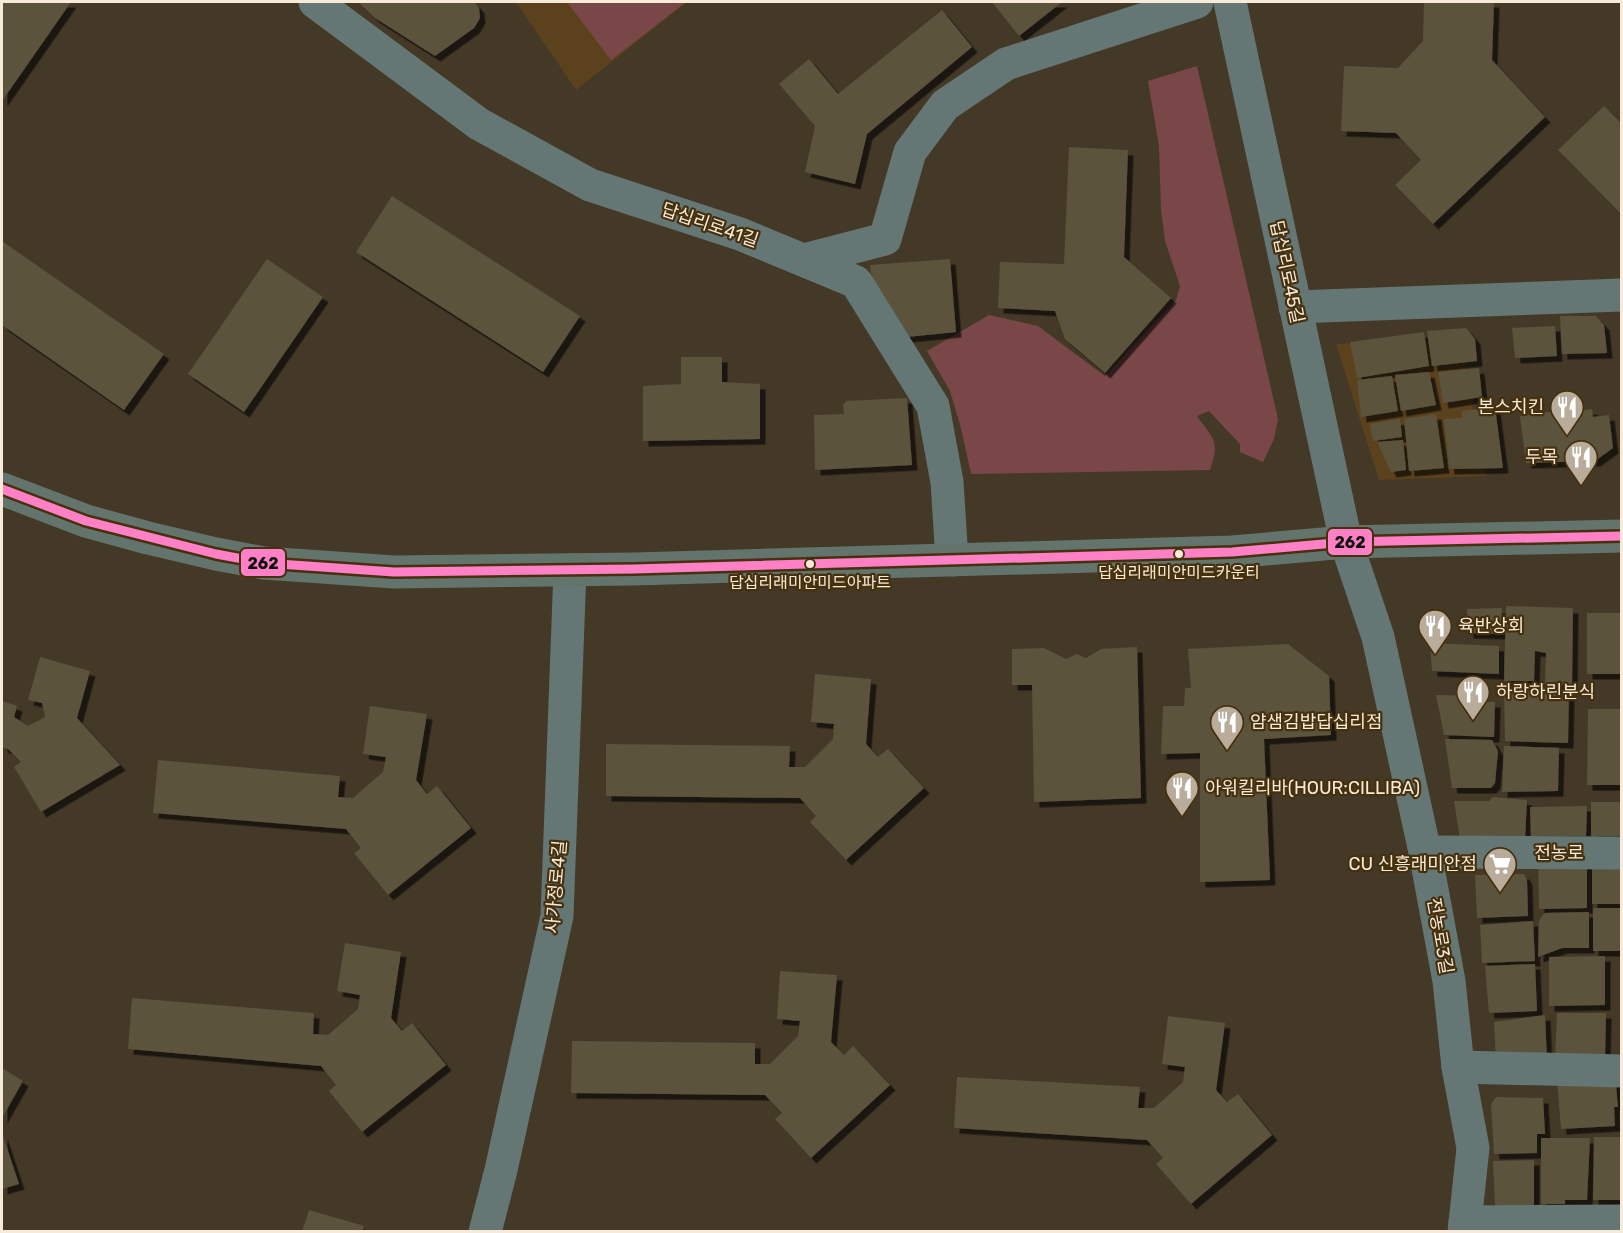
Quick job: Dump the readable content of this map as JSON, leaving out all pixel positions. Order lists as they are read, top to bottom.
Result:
{
  "streets": {
    "street": [
      "답십리로41길",
      "답십리로45길",
      "전농로",
      "사가정로4길",
      "전농로3길"
    ]
  },
  "crossings": [
    ["답십리로45길", "전농로3길"],
    ["전농로", "전농로3길"]
  ],
  "places": {
    "restaurant": [
      "본스치킨",
      "두목",
      "육반상회",
      "하랑하린분식",
      "얌샘김밥답십리점",
      "아워킬리바(HOUR:CILLIBA)"
    ],
    "other": ["답십리래미안미드카운티", "답십리래미안미드아파트"],
    "supermarket": ["CU 신흥래미안점"]
  },
  "lines": ["transit line 262"]
}
